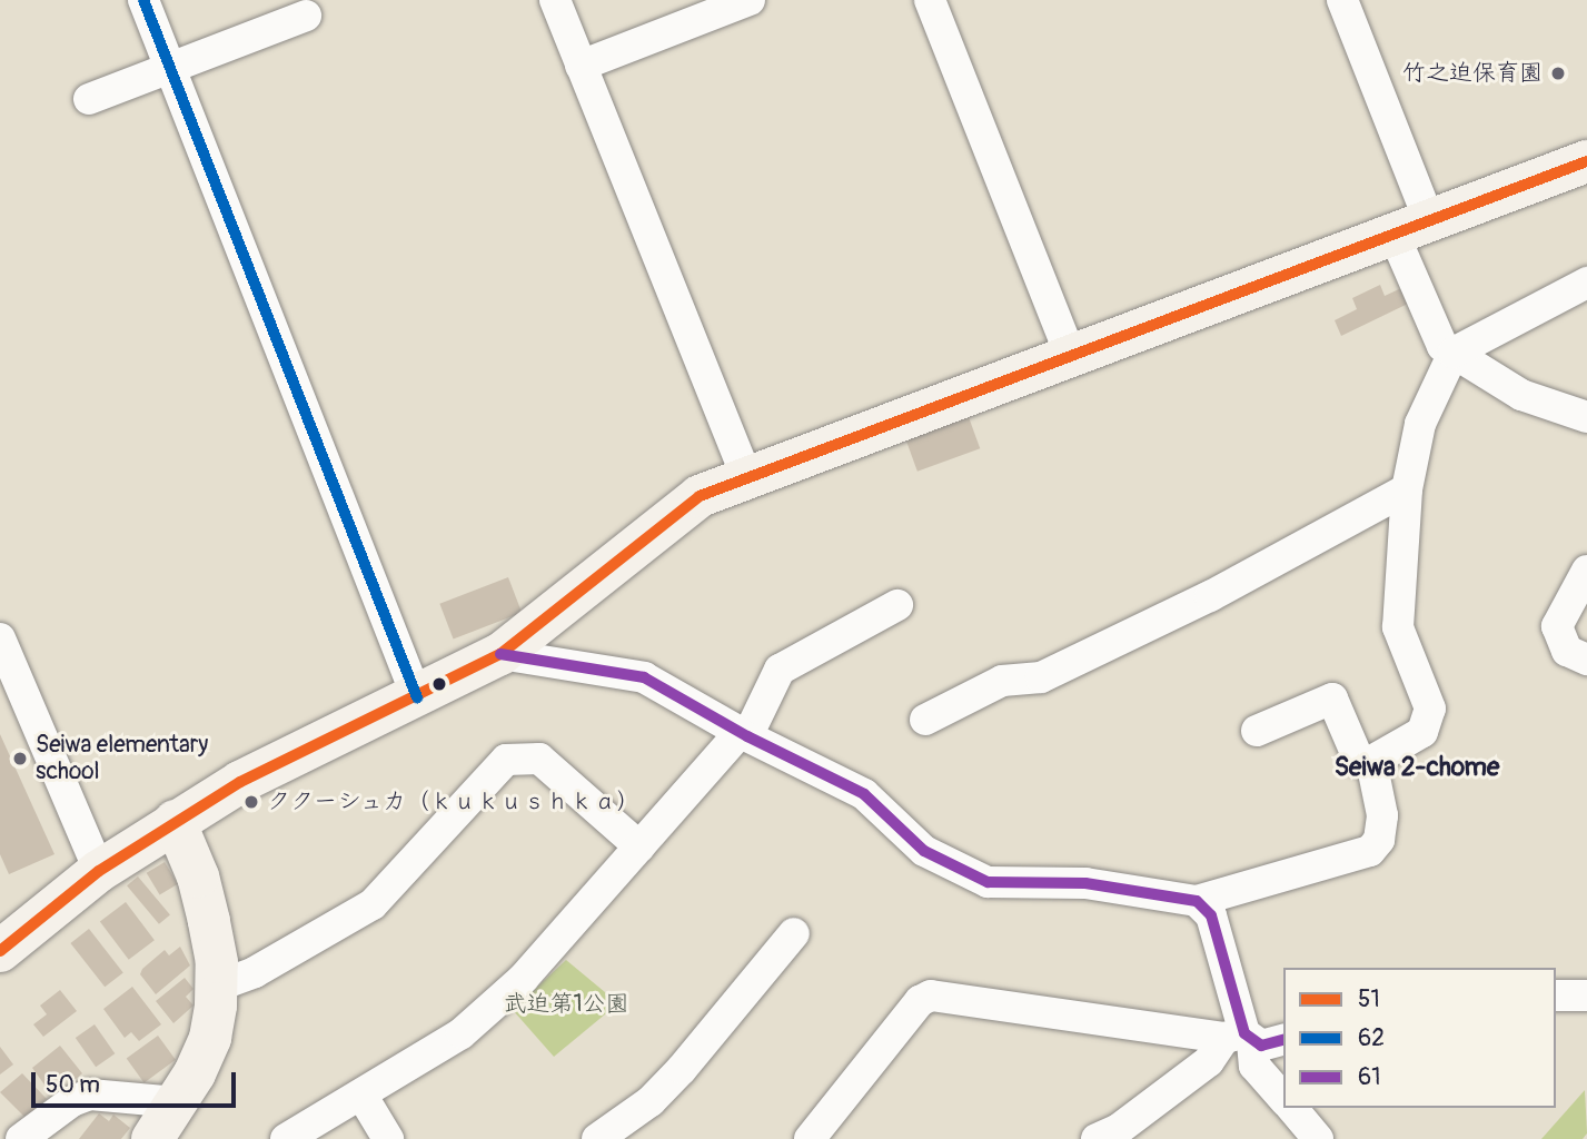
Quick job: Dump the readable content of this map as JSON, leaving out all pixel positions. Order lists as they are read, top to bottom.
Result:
{
  "districts": ["Seiwa 2-chome"],
  "parks": ["武迫第1公園"],
  "places": ["竹之迫保育園", "Seiwa elementary school", "ククーシュカ（ｋｕｋｕｓｈｋａ）"],
  "lines": ["transit line 62", "transit line 51", "transit line 61"],
  "legend": ["51", "62", "61"],
  "scale_bar": "50 m"
}
